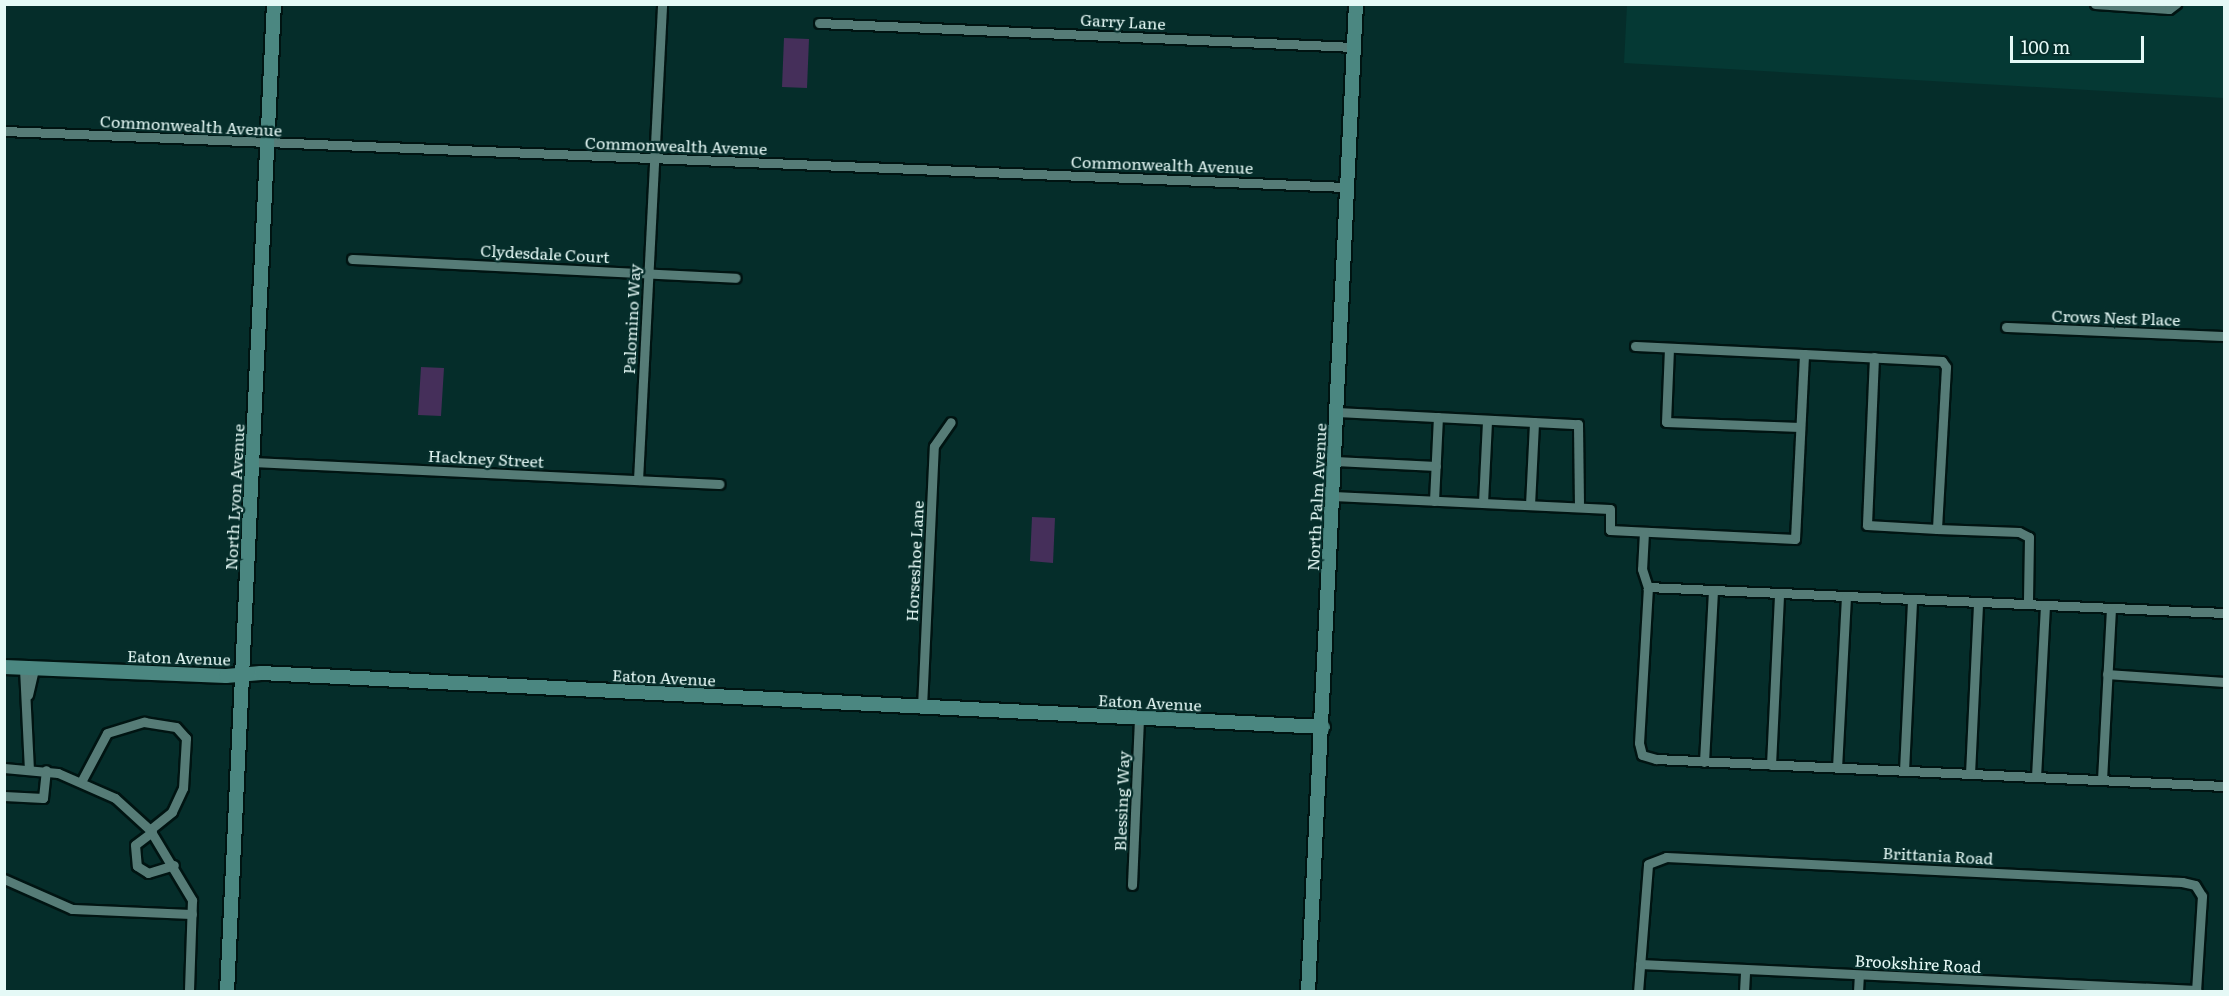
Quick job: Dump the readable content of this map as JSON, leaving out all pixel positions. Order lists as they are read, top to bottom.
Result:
{
  "streets": {
    "street": [
      "Garry Lane",
      "Commonwealth Avenue",
      "Clydesdale Court",
      "Crows Nest Place",
      "Palomino Way",
      "Hackney Street",
      "North Lyon Avenue",
      "North Palm Avenue",
      "Horseshoe Lane",
      "Eaton Avenue",
      "Blessing Way",
      "Brittania Road",
      "Brookshire Road"
    ]
  },
  "crossings": [
    ["Garry Lane", "North Palm Avenue"],
    ["Commonwealth Avenue", "Palomino Way"],
    ["Commonwealth Avenue", "North Lyon Avenue"],
    ["Commonwealth Avenue", "North Palm Avenue"],
    ["Clydesdale Court", "Palomino Way"],
    ["Palomino Way", "Hackney Street"],
    ["Hackney Street", "North Lyon Avenue"],
    ["North Lyon Avenue", "Eaton Avenue"],
    ["North Palm Avenue", "Eaton Avenue"],
    ["Horseshoe Lane", "Eaton Avenue"],
    ["Eaton Avenue", "Blessing Way"],
    ["Brittania Road", "Brookshire Road"]
  ],
  "scale_bar": "100 m"
}
